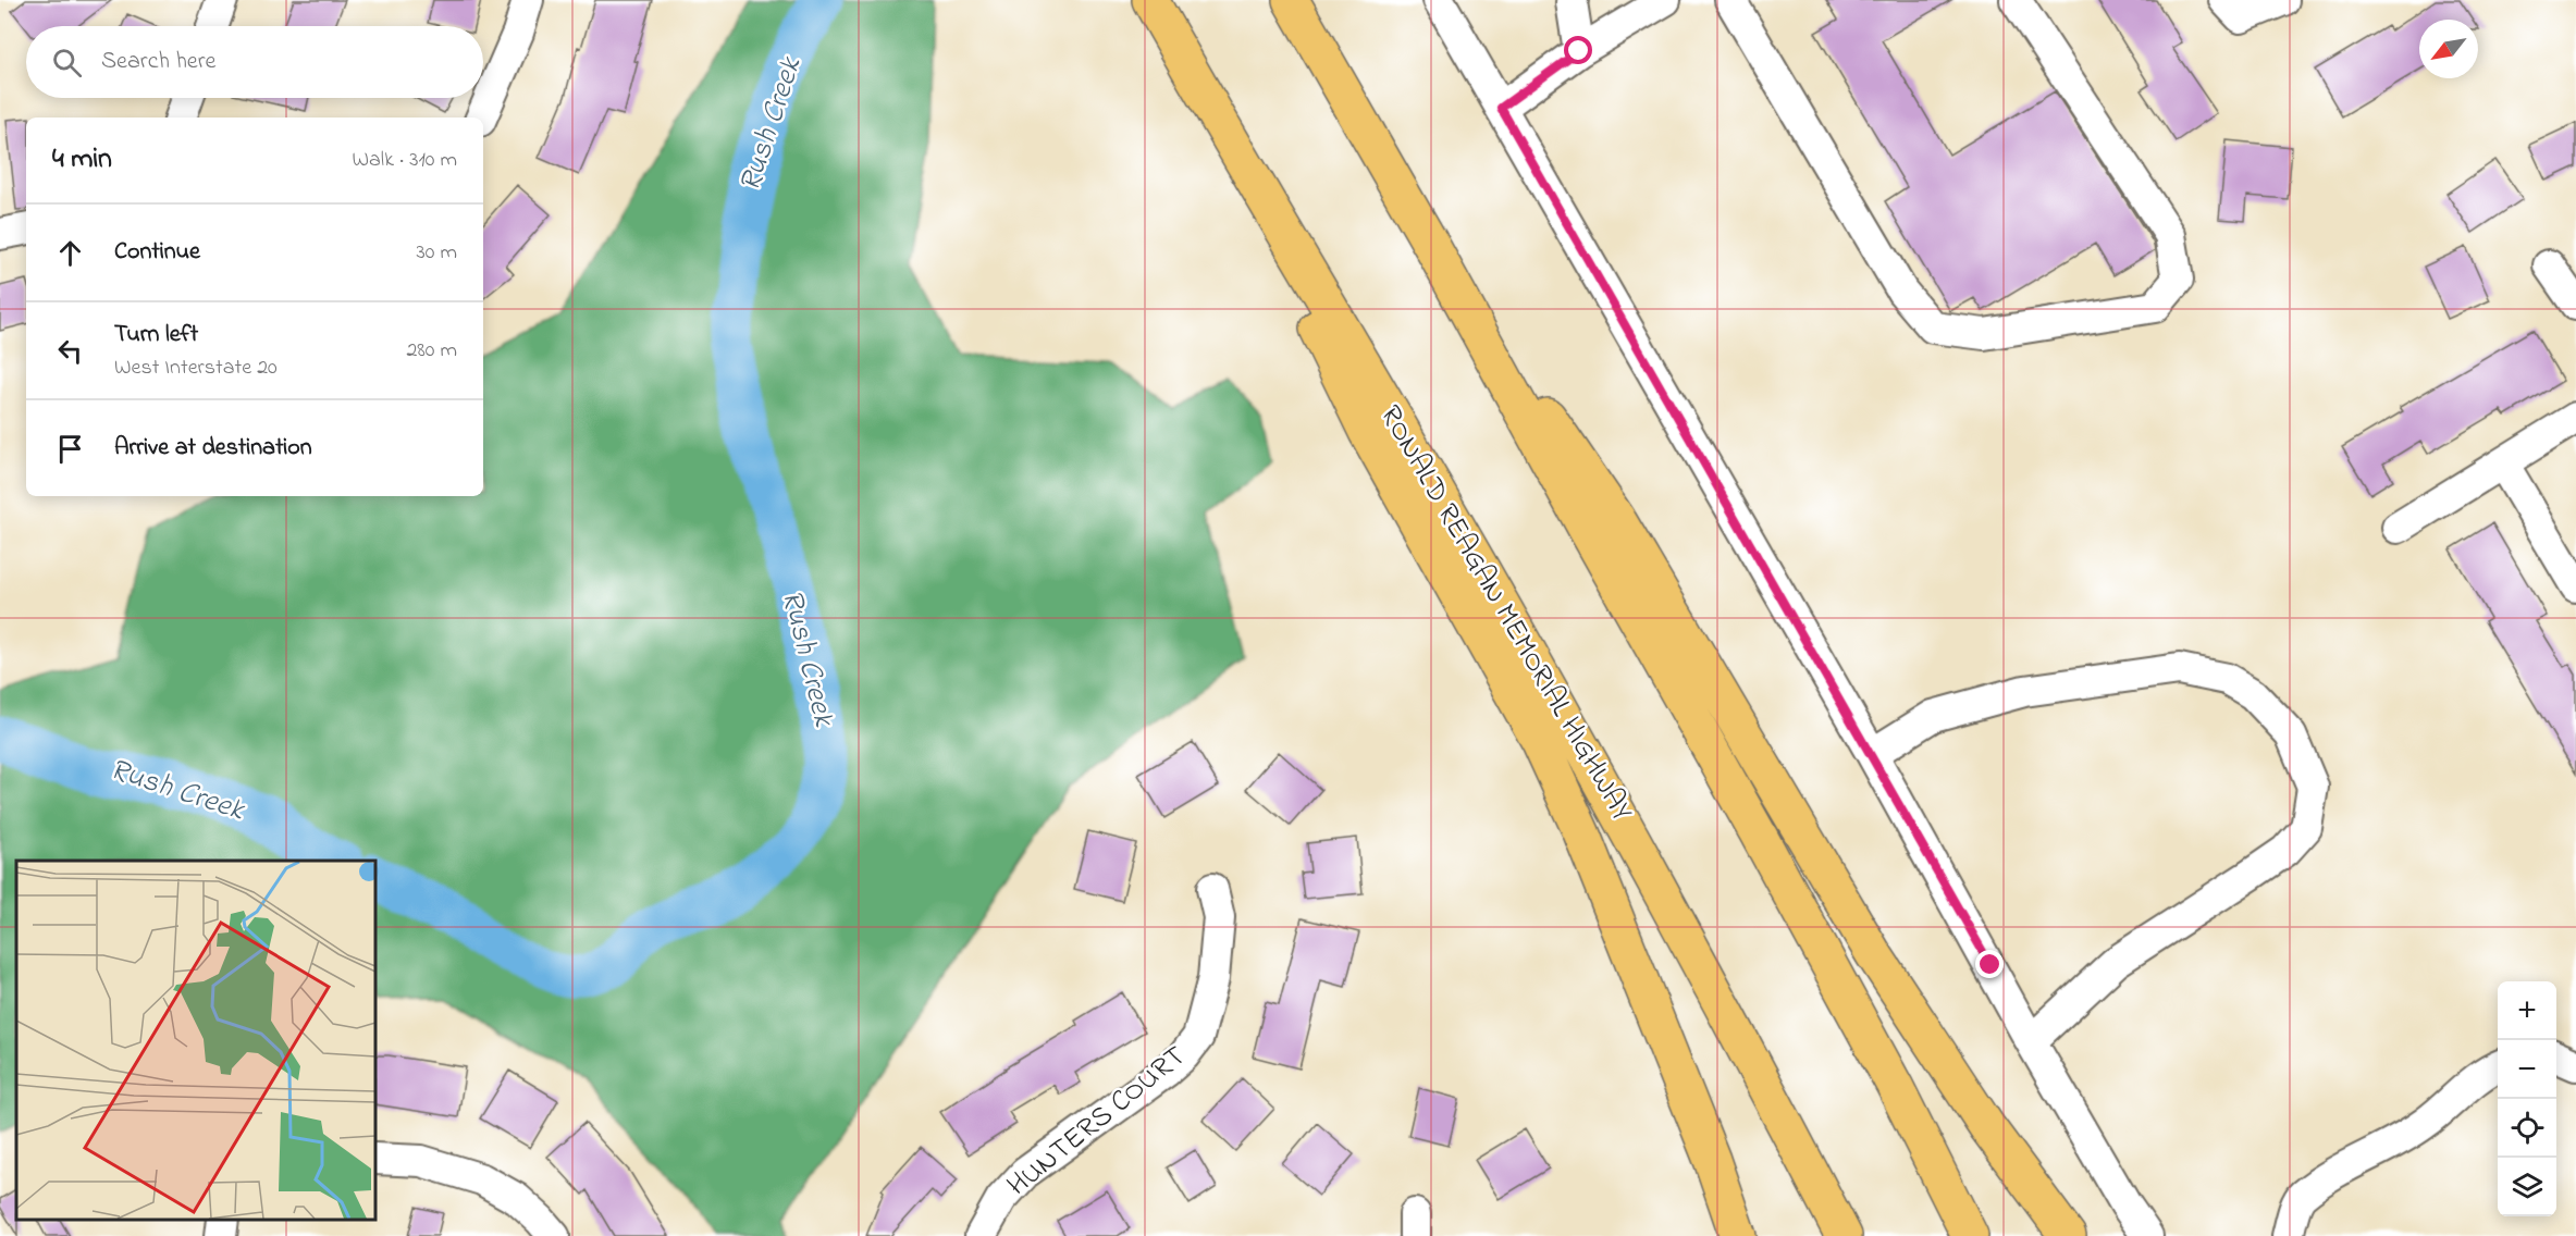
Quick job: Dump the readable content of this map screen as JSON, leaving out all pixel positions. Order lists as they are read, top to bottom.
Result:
{
  "streets": {
    "highway": ["RONALD REAGAN MEMORIAL HIGHWAY"],
    "street": ["HUNTERS COURT"]
  },
  "water": ["Rush Creek"],
  "north": "bottom left",
  "page": {
    "search": "Search here",
    "heading": ["4 min", "Walk · 310 m"],
    "list": [
      ["Continue", "30 m"],
      ["Turn left", "West Interstate 20", "280 m"],
      "Arrive at destination"
    ],
    "map_buttons": ["+", "−"]
  }
}
